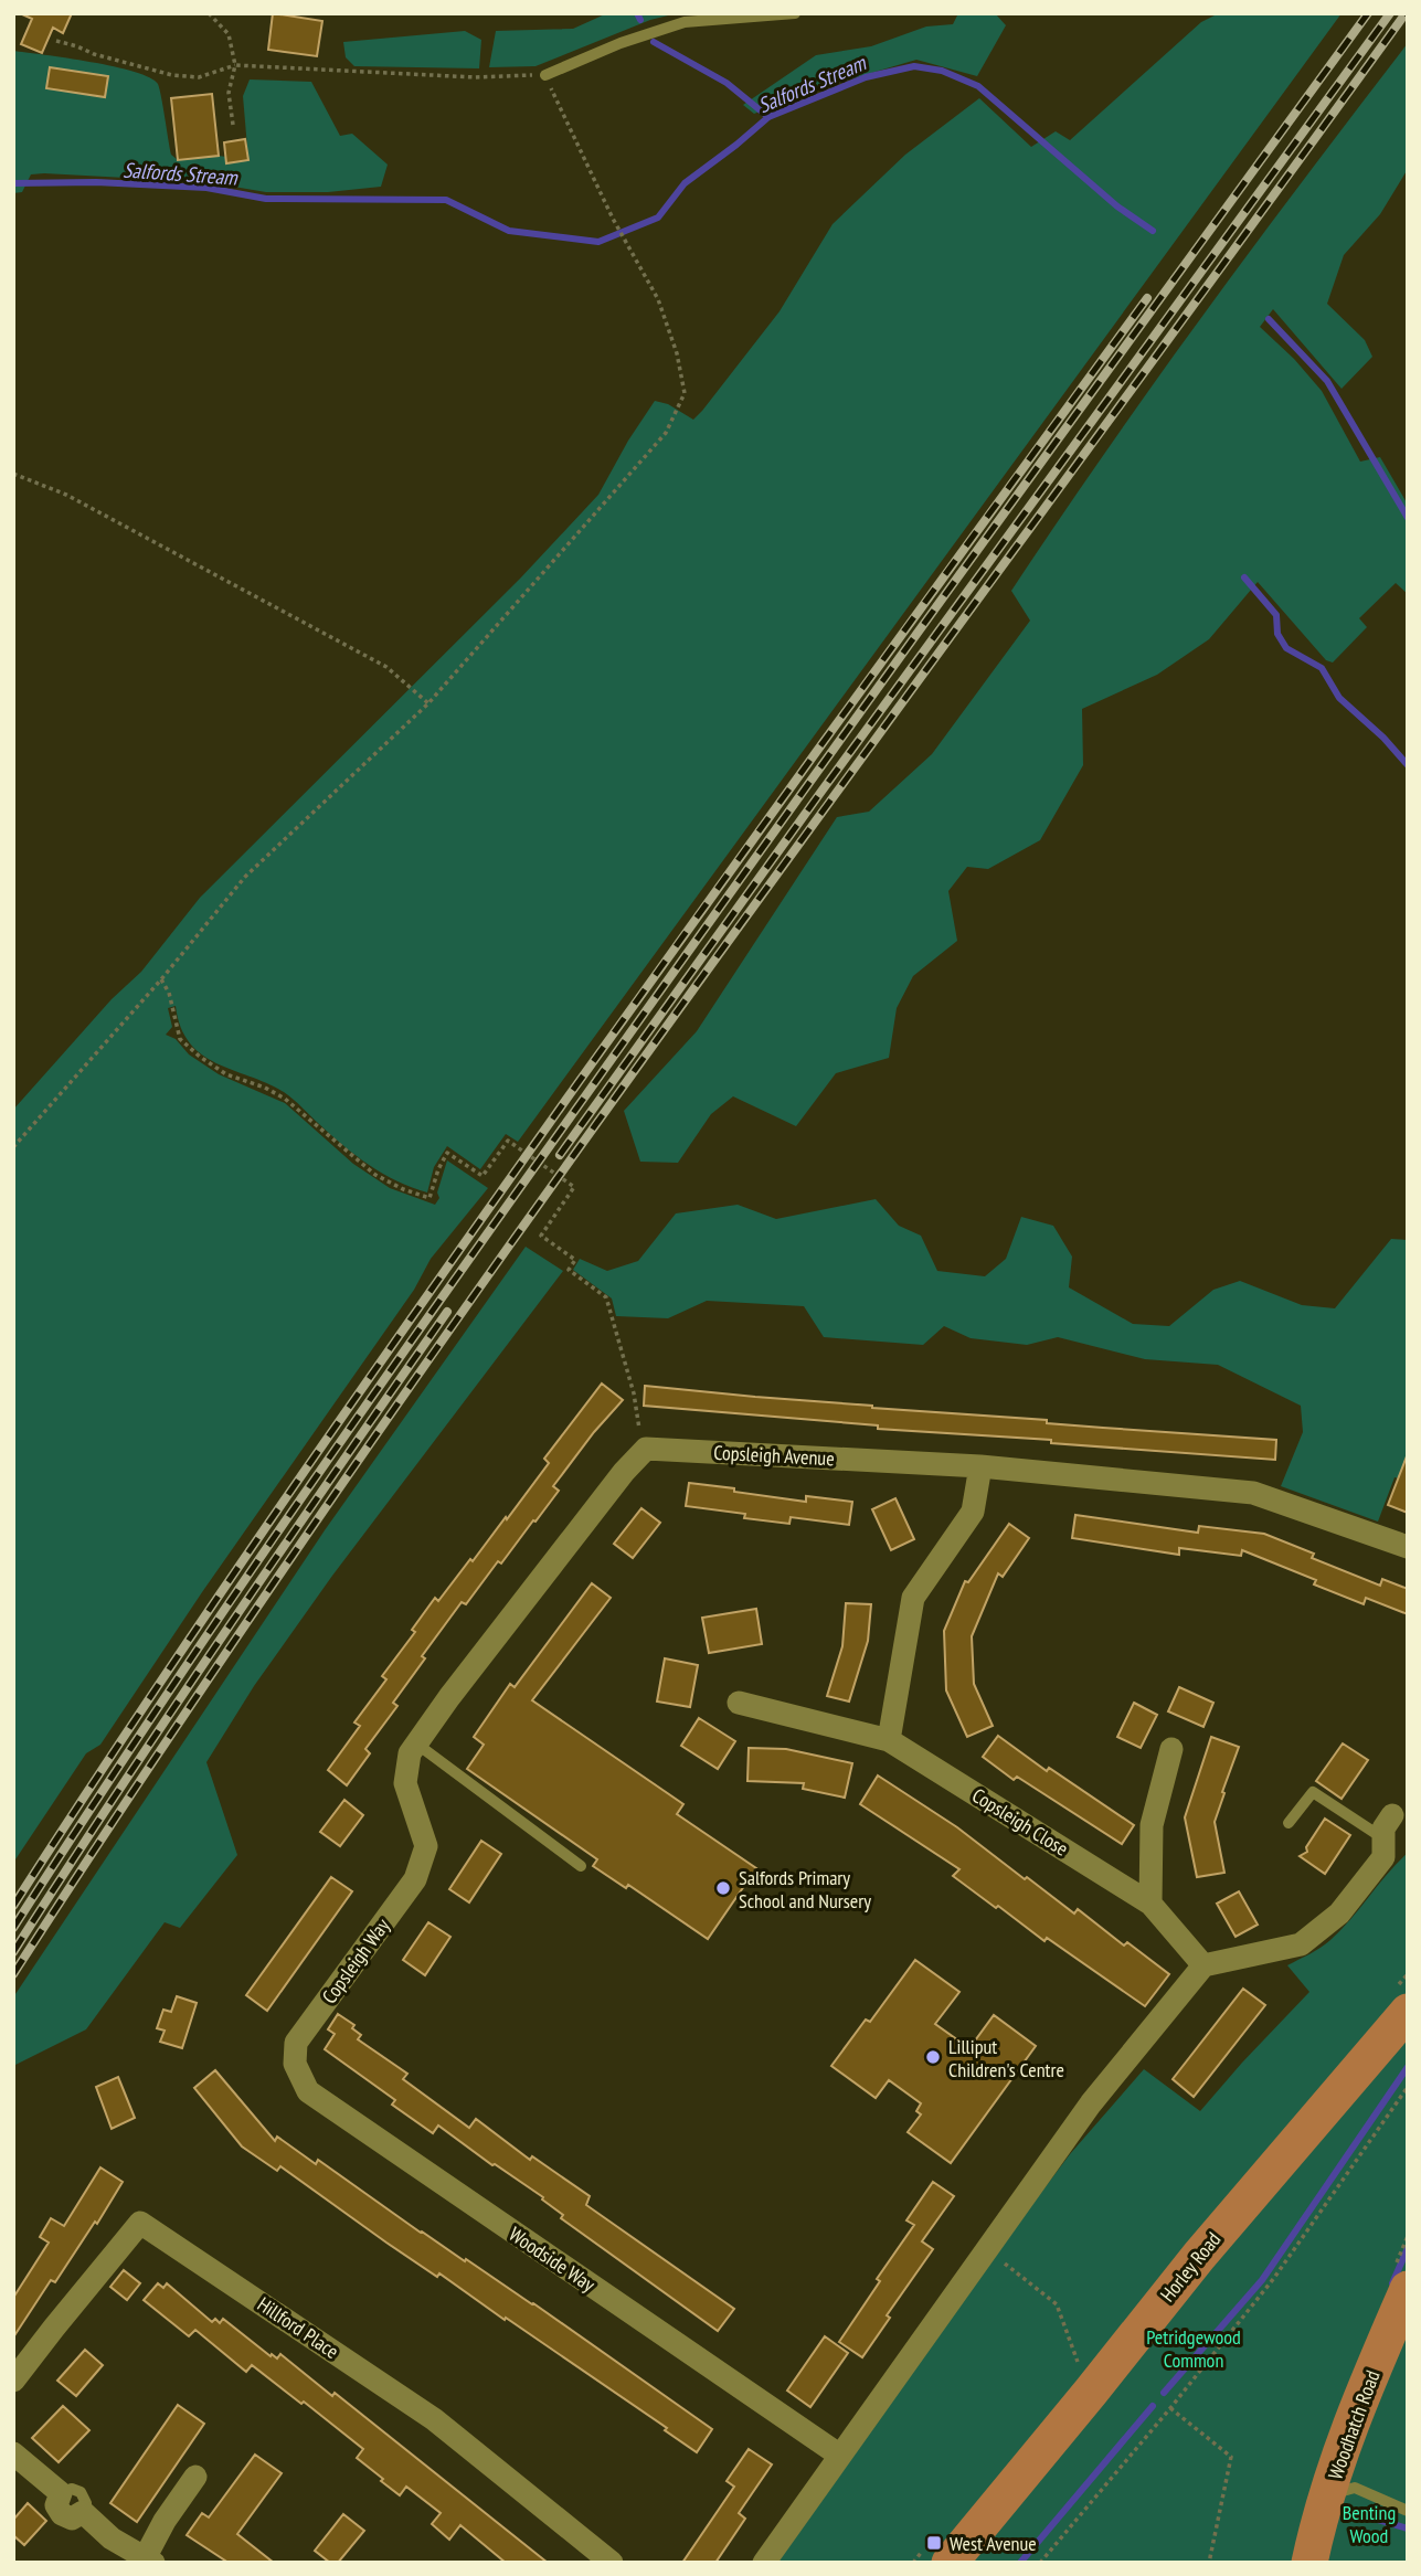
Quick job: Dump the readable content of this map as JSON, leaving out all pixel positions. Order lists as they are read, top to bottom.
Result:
{
  "streets": {
    "main road": ["Horley Road", "Woodhatch Road"],
    "street": [
      "Copsleigh Avenue",
      "Copsleigh Close",
      "Copsleigh Way",
      "Woodside Way",
      "Hillford Place"
    ]
  },
  "crossings": [
    ["Copsleigh Way", "Woodside Way"]
  ],
  "water": ["Salfords Stream"],
  "parks": ["Petridgewood Common", "Benting Wood"],
  "places": {
    "other": ["Salfords Primary School and Nursery", "Lilliput Children's Centre"],
    "transit": ["West Avenue"]
  }
}
